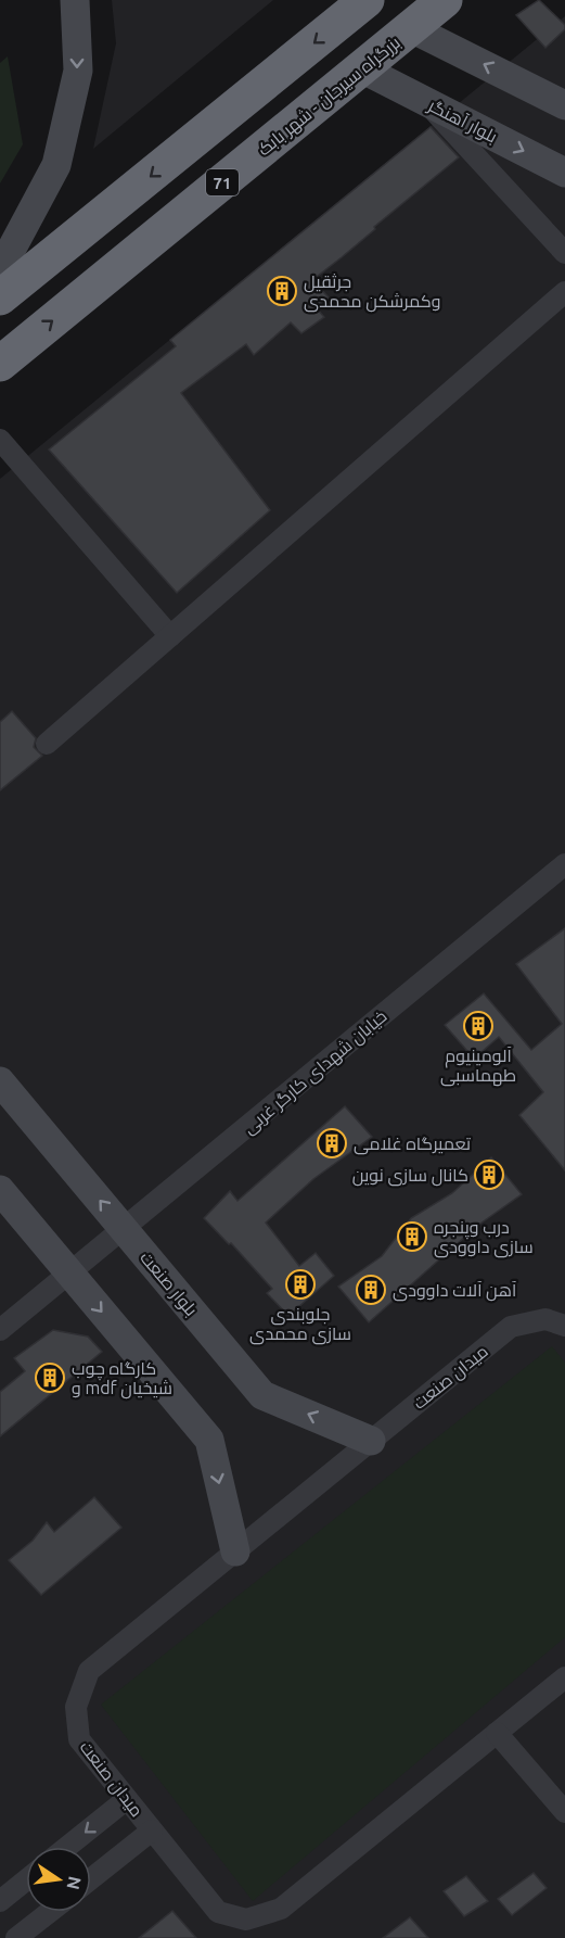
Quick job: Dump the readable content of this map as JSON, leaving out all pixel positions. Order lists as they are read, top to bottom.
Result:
{
  "streets": {
    "highway": ["بزرگراه سیرجان - شهر بابک", "71"],
    "street": [
      "بلوار آهنگر",
      "خیابان شهدای کارگر غربی",
      "بلوار صنعت",
      "میدان صنعت"
    ]
  },
  "crossings": [
    ["بزرگراه سیرجان - شهر بابک", "بلوار آهنگر"],
    ["خیابان شهدای کارگر غربی", "بلوار صنعت"],
    ["بلوار صنعت", "میدان صنعت"]
  ],
  "places": {
    "building": [
      "جرثقیل وکمرشکن محمدی",
      "آلومینیوم طهماسبی",
      "تعمیرگاه غلامی",
      "کانال سازی نوین",
      "درب وپنجره سازی داوودی",
      "جلوبندی سازی محمدی",
      "آهن آلات داوودی",
      "کارگاه چوب و mdf شیخیان"
    ]
  },
  "north": "right"
}
